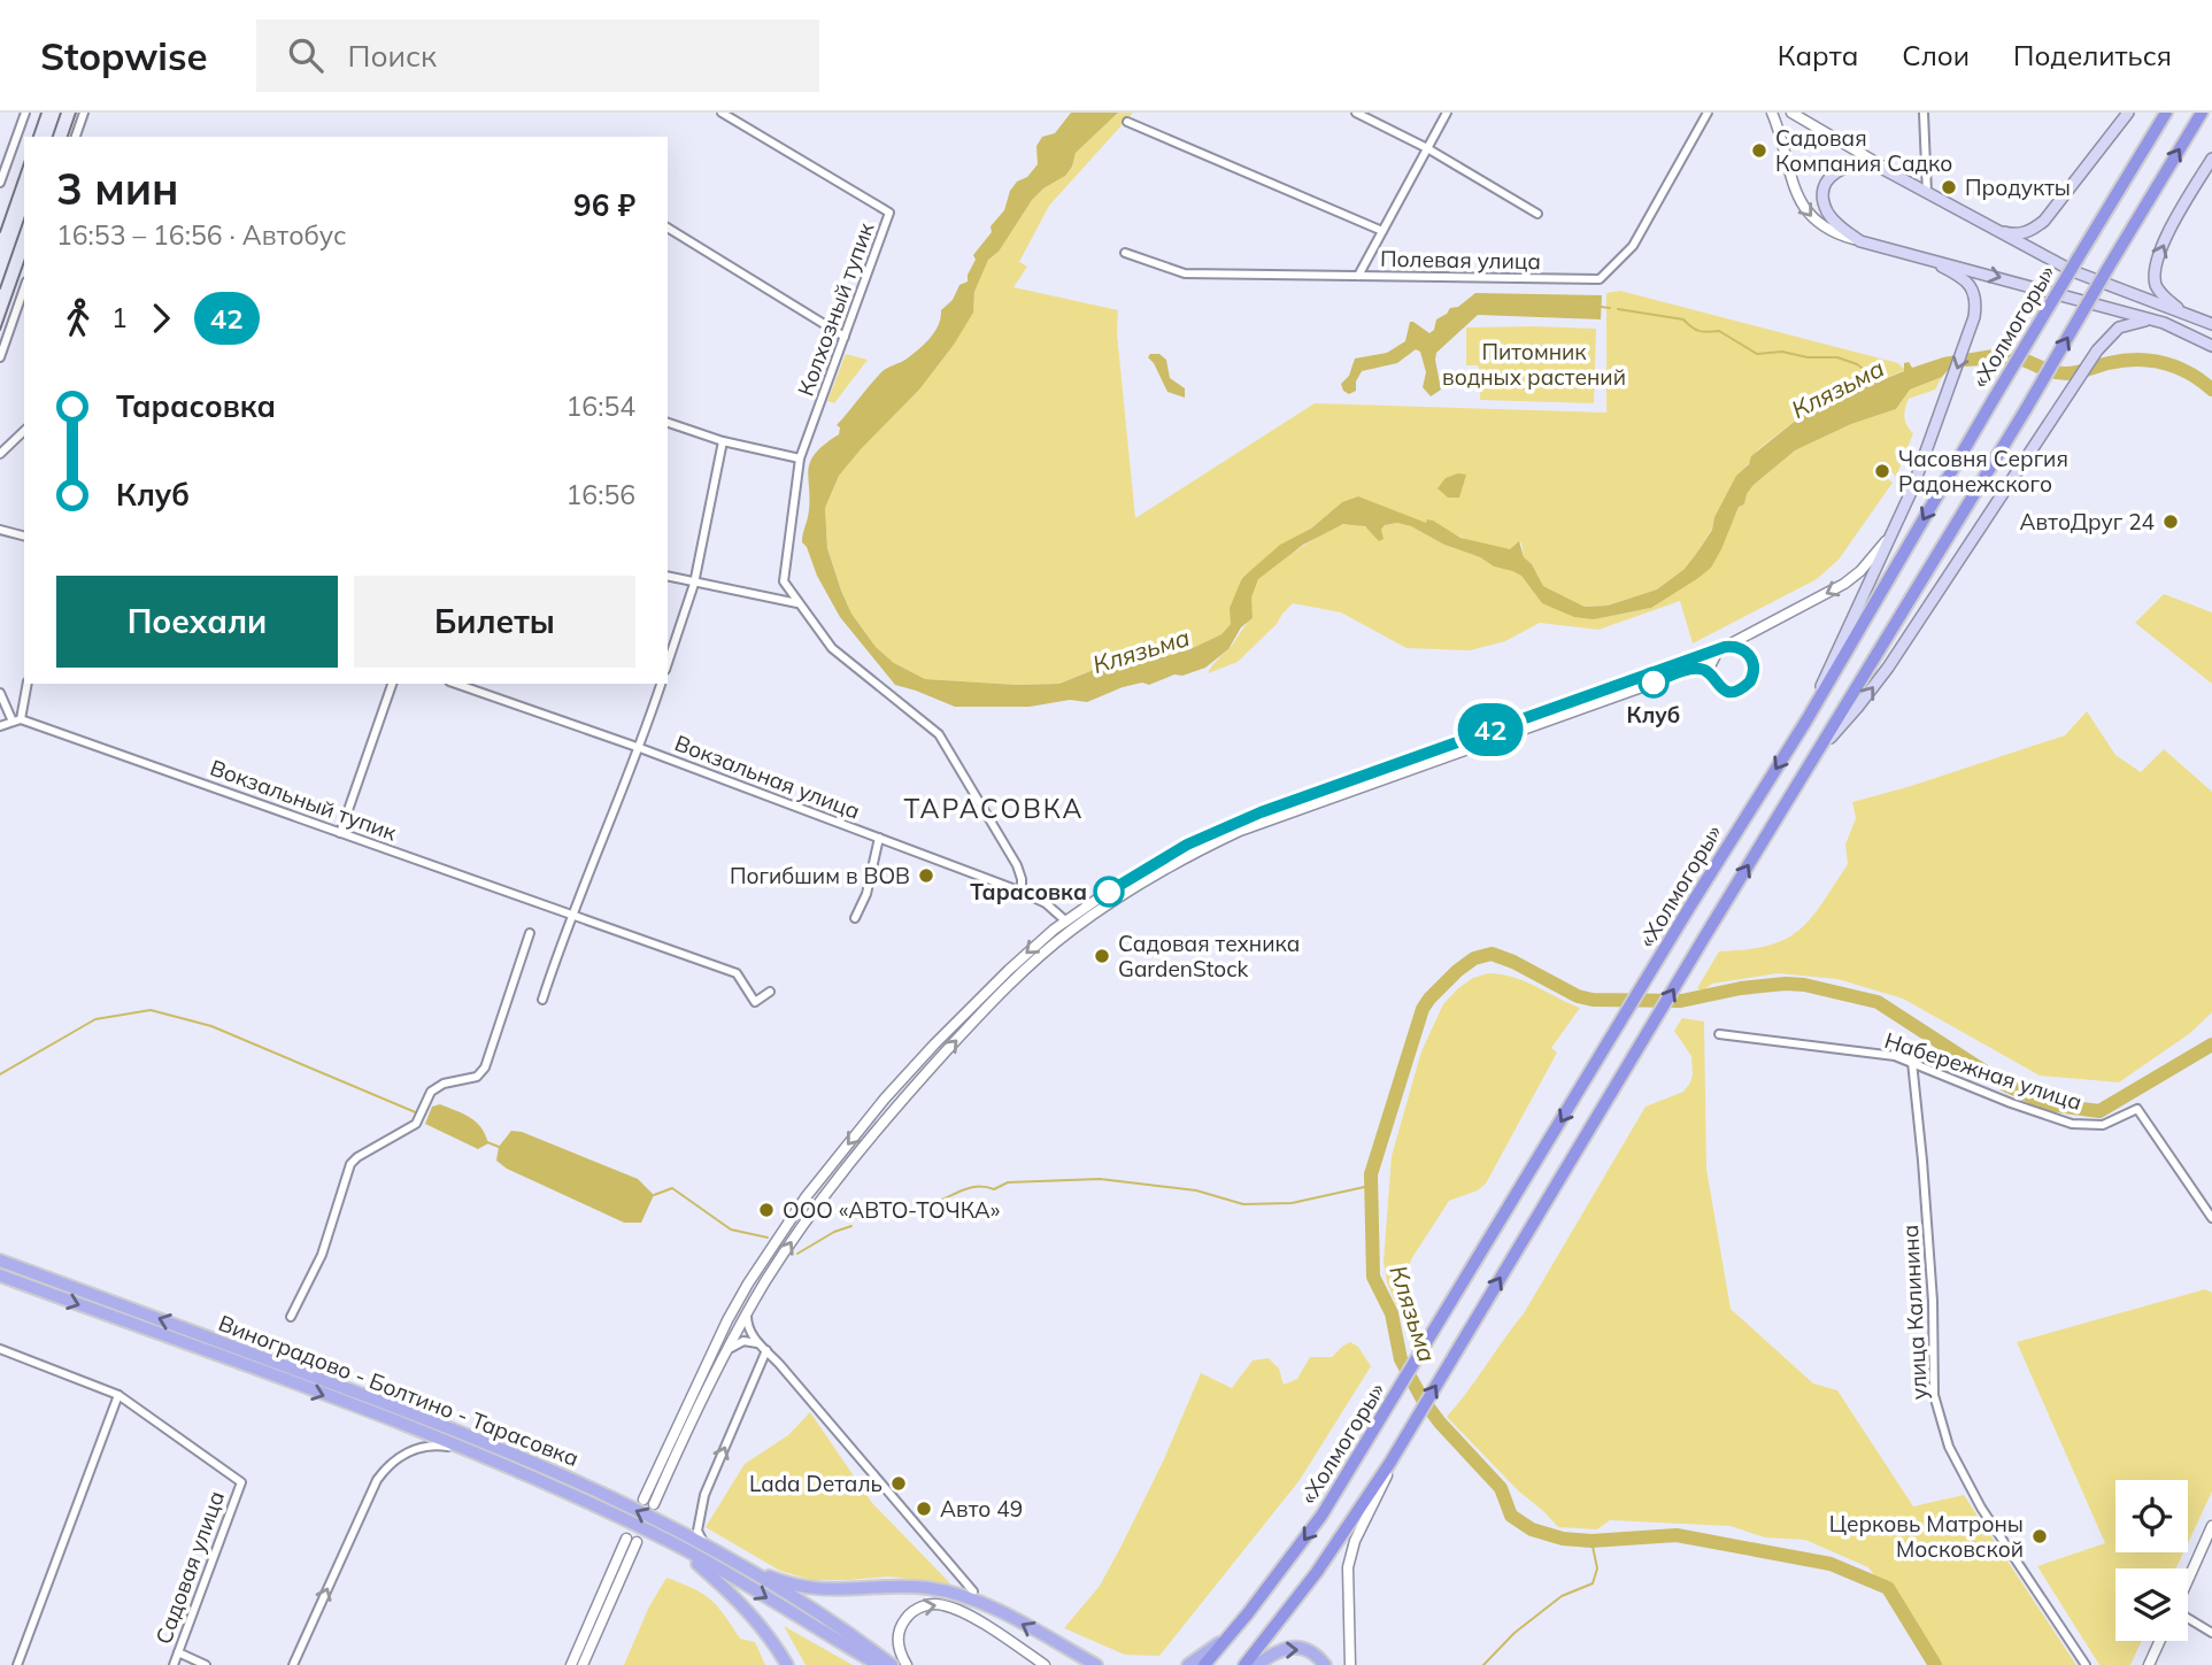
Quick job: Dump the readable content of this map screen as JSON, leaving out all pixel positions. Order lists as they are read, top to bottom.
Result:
{
  "streets": {
    "highway": ["«Холмогоры»"],
    "main road": ["Виноградово - Болтино - Тарасовка"],
    "street": [
      "Полевая улица",
      "Колхозный тупик",
      "Вокзальная улица",
      "Вокзальный тупик",
      "Набережная улица",
      "улица Калинина",
      "Садовая улица"
    ]
  },
  "crossings": [
    ["Колхозный тупик", "Вокзальная улица"],
    ["Набережная улица", "улица Калинина"]
  ],
  "districts": ["ТАРАСОВКА"],
  "water": ["Клязьма"],
  "parks": ["Питомник водных растений"],
  "places": [
    "Садовая Компания Садко",
    "Продукты",
    "Часовня Сергия Радонежского",
    "АвтоДруг 24",
    "Клуб",
    "Погибшим в ВОВ",
    "Тарасовка",
    "Садовая техника GardenStock",
    "ООО «АВТО-ТОЧКА»",
    "Lada Dеталь",
    "Авто 49",
    "Церковь Матроны Московской"
  ],
  "lines": ["bus line 42"],
  "page": {
    "header": "Stopwise",
    "search": "Поиск",
    "nav": ["Карта", "Слои", "Поделиться"],
    "on_map": "42",
    "heading": ["3 мин", "16:53 – 16:56 · Автобус", "96 ₽"],
    "legs": ["1", "42"],
    "list": [
      {
        "name": "Тарасовка",
        "value": "16:54"
      },
      {
        "name": "Клуб",
        "value": "16:56"
      }
    ],
    "buttons": ["Поехали", "Билеты"]
  }
}
